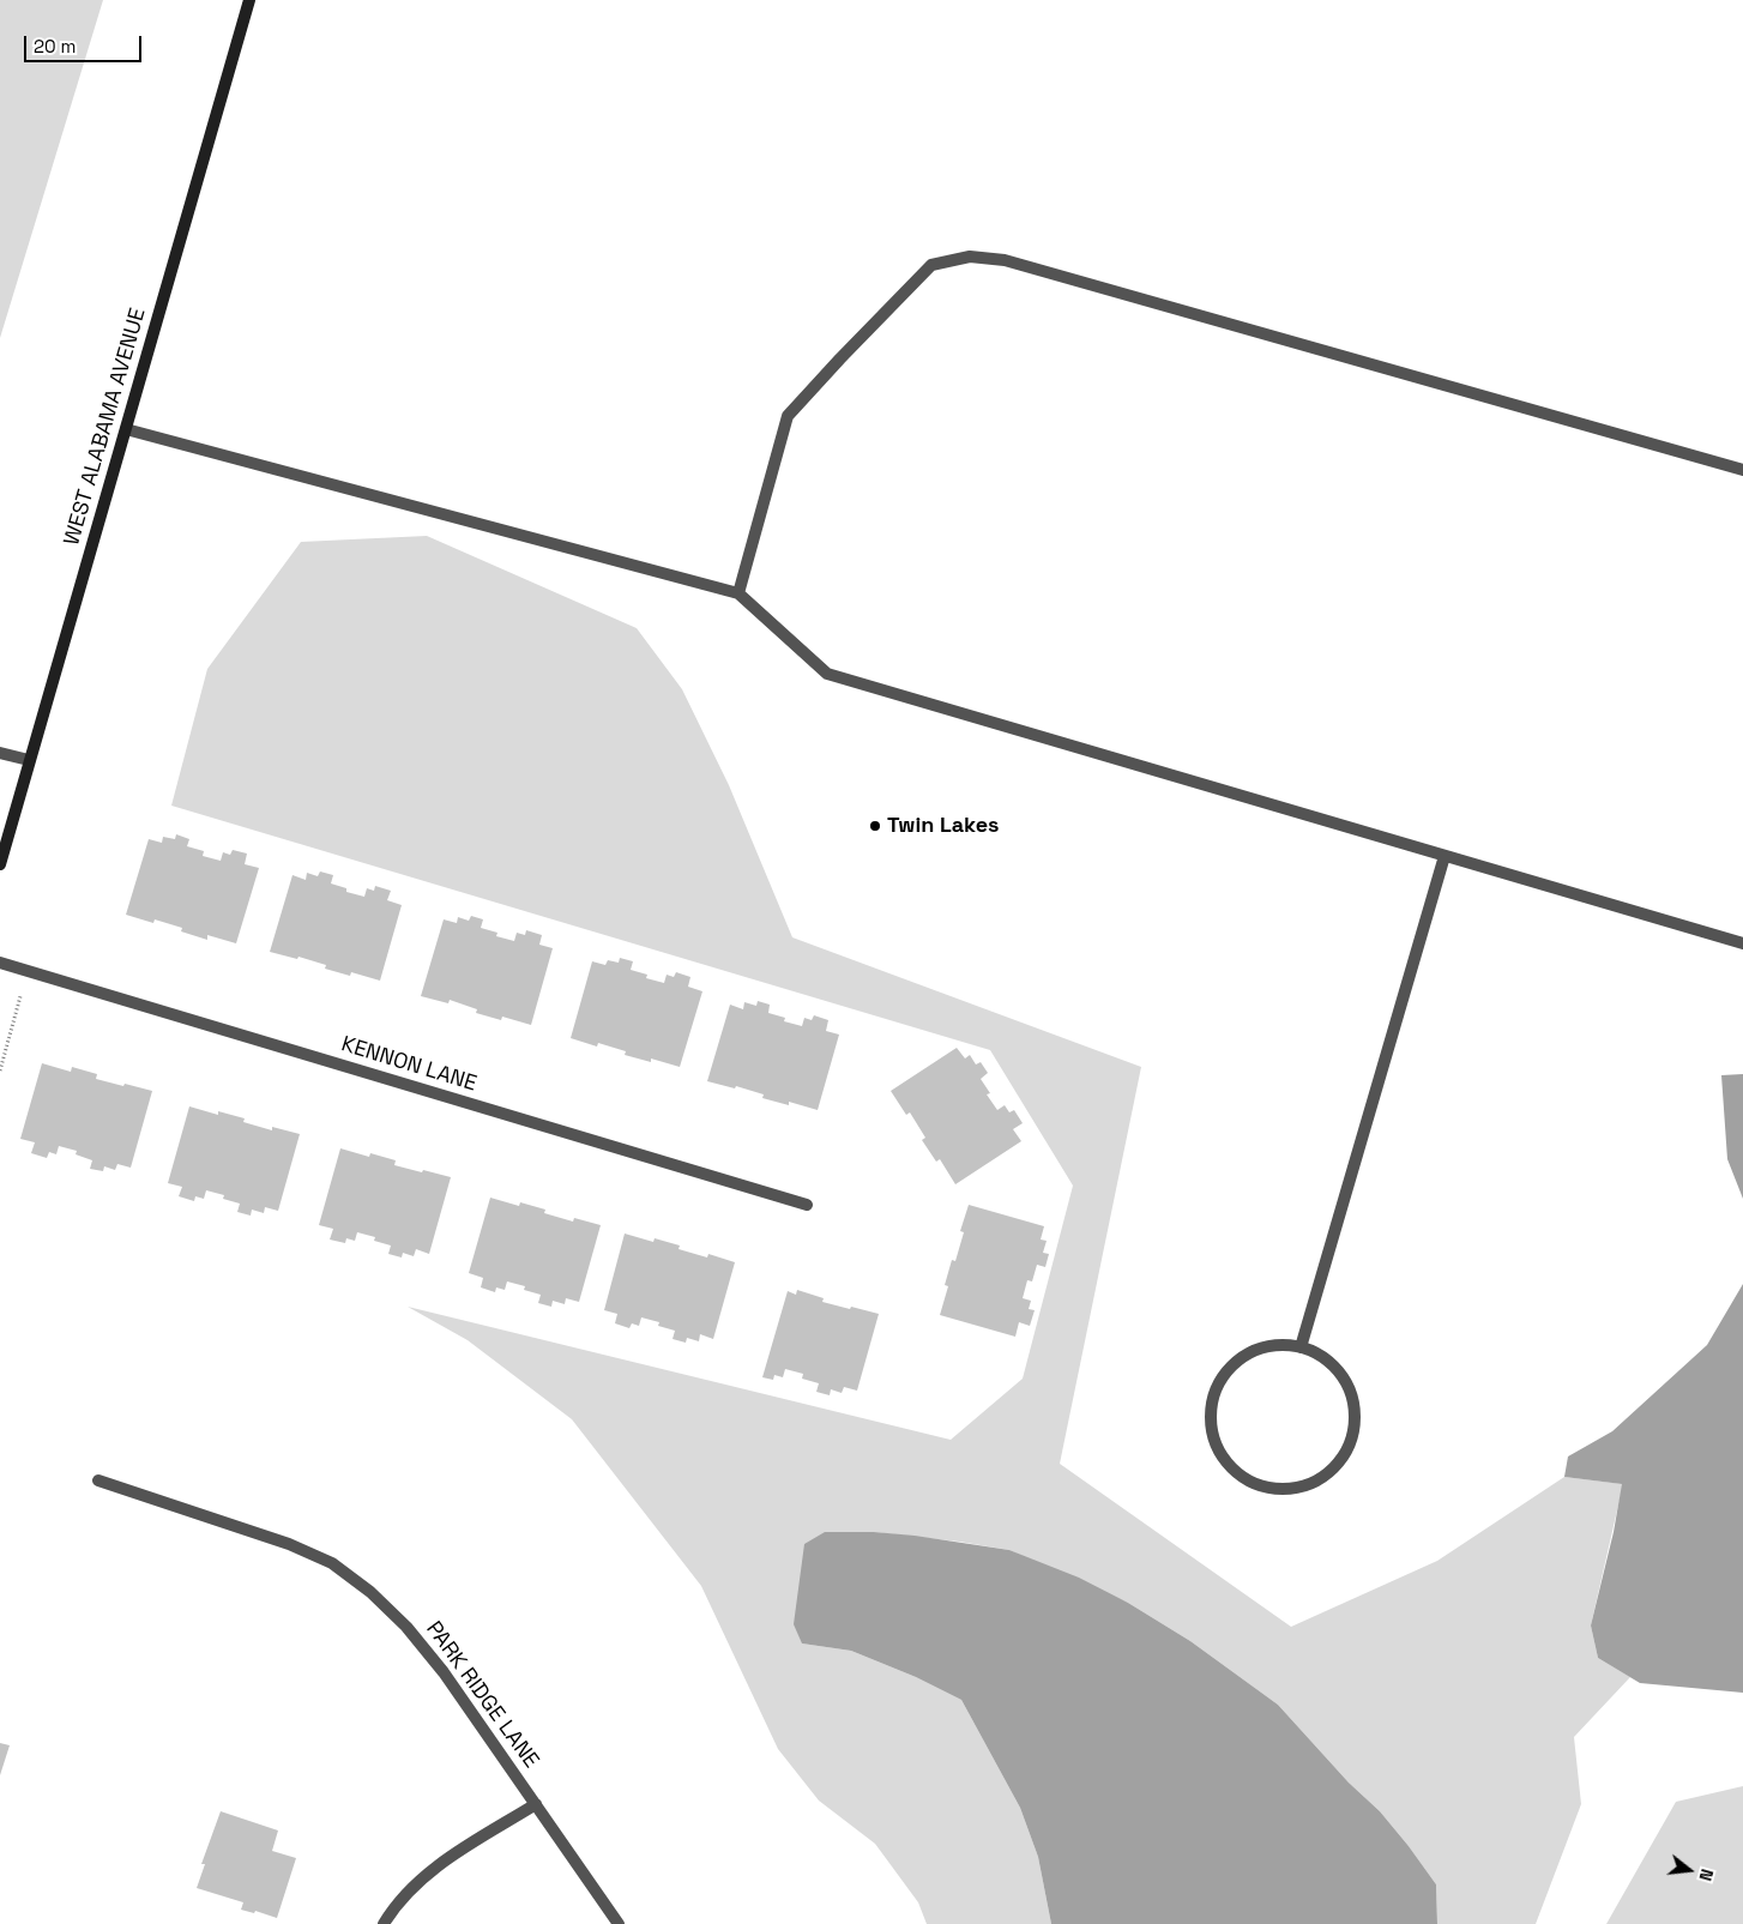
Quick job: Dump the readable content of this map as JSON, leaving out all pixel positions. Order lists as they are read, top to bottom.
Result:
{
  "streets": {
    "main road": ["WEST ALABAMA AVENUE"],
    "street": ["KENNON LANE", "PARK RIDGE LANE"]
  },
  "places": ["Twin Lakes"],
  "scale_bar": "20 m",
  "north": "right"
}
